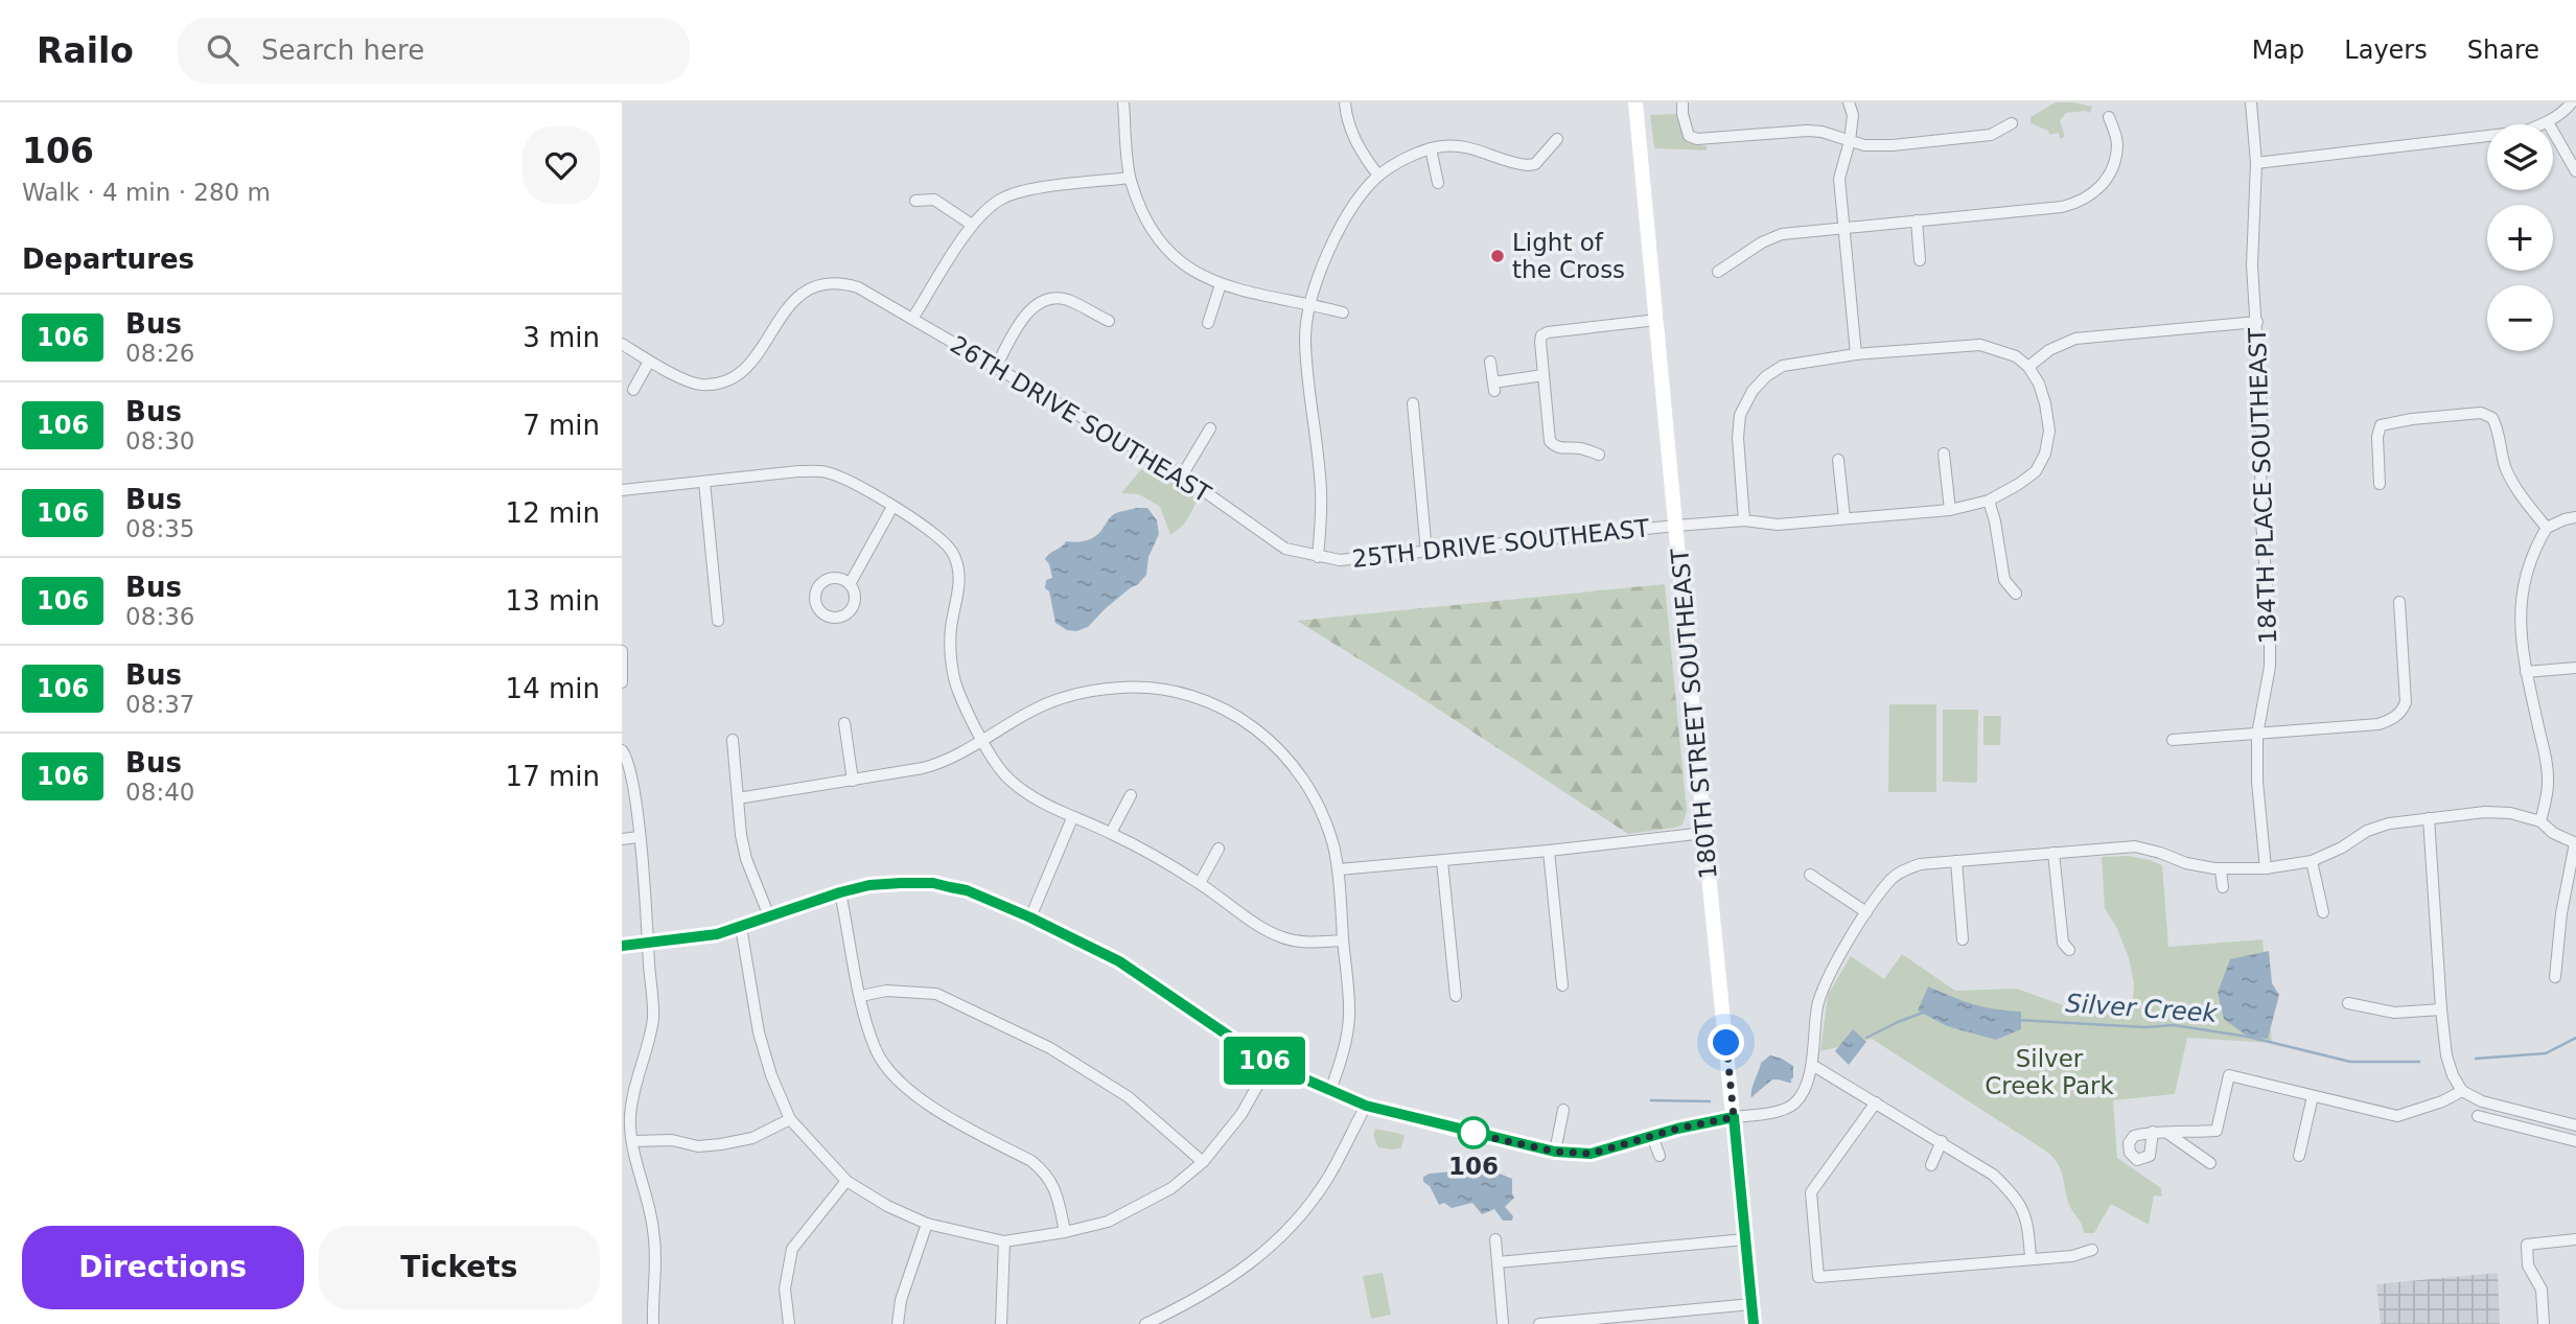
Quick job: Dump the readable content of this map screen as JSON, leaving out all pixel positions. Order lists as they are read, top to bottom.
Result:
{
  "streets": {
    "street": [
      "26TH DRIVE SOUTHEAST",
      "184TH PLACE SOUTHEAST",
      "25TH DRIVE SOUTHEAST",
      "180TH STREET SOUTHEAST"
    ]
  },
  "crossings": [
    ["26TH DRIVE SOUTHEAST", "25TH DRIVE SOUTHEAST"],
    ["25TH DRIVE SOUTHEAST", "180TH STREET SOUTHEAST"]
  ],
  "water": ["Silver Creek"],
  "parks": ["Silver Creek Park"],
  "places": ["Light of the Cross", "106"],
  "lines": ["bus line 106"],
  "page": {
    "header": "Railo",
    "search": "Search here",
    "nav": ["Map", "Layers", "Share"],
    "heading": [
      ["106", "Walk · 4 min · 280 m"],
      "Departures"
    ],
    "on_map": "106",
    "map_buttons": ["+", "−"],
    "list": [
      {
        "mark": "106",
        "name": "Bus",
        "note": "08:26",
        "value": "3 min"
      },
      {
        "mark": "106",
        "name": "Bus",
        "note": "08:30",
        "value": "7 min"
      },
      {
        "mark": "106",
        "name": "Bus",
        "note": "08:35",
        "value": "12 min"
      },
      {
        "mark": "106",
        "name": "Bus",
        "note": "08:36",
        "value": "13 min"
      },
      {
        "mark": "106",
        "name": "Bus",
        "note": "08:37",
        "value": "14 min"
      },
      {
        "mark": "106",
        "name": "Bus",
        "note": "08:40",
        "value": "17 min"
      }
    ],
    "buttons": ["Directions", "Tickets"]
  }
}
